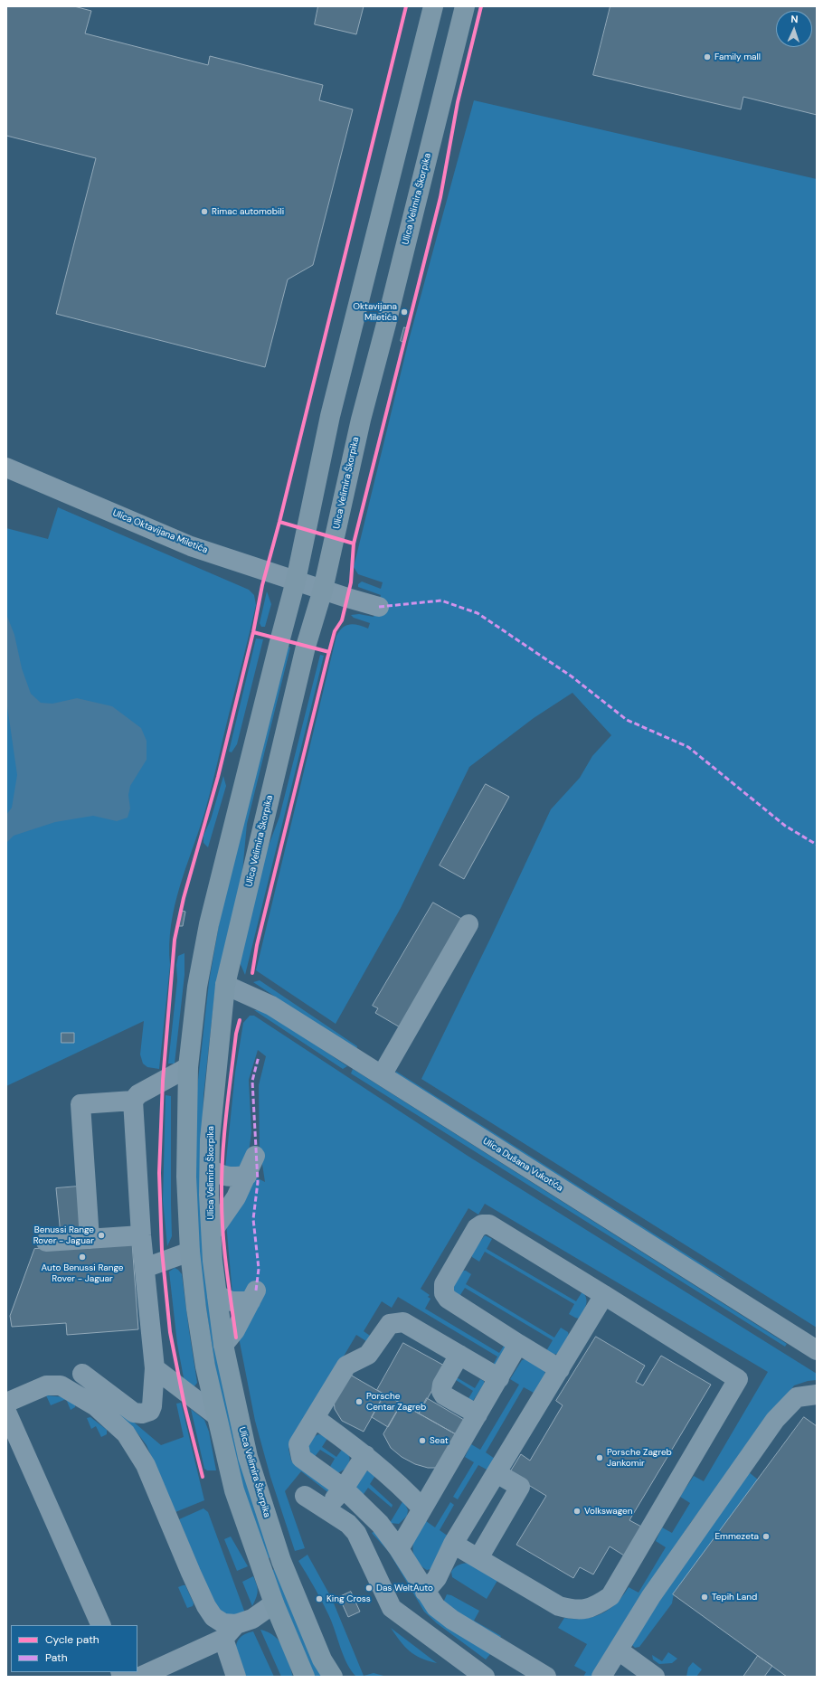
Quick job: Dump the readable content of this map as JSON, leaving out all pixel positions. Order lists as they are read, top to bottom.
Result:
{
  "streets": {
    "main road": ["Ulica Velimira Škorpika"],
    "street": ["Ulica Oktavijana Miletića", "Ulica Dušana Vukotića"]
  },
  "crossings": [
    ["Ulica Velimira Škorpika", "Ulica Oktavijana Miletića"],
    ["Ulica Velimira Škorpika", "Ulica Dušana Vukotića"]
  ],
  "places": [
    "Family mall",
    "Rimac automobili",
    "Oktavijana Miletića",
    "Benussi Range Rover - Jaguar",
    "Auto Benussi Range Rover - Jaguar",
    "Porsche Centar Zagreb",
    "Seat",
    "Porsche Zagreb Jankomir",
    "Volkswagen",
    "Emmezeta",
    "Das WeltAuto",
    "Tepih Land",
    "King Cross"
  ],
  "legend": ["Cycle path", "Path"],
  "north": "top"
}
